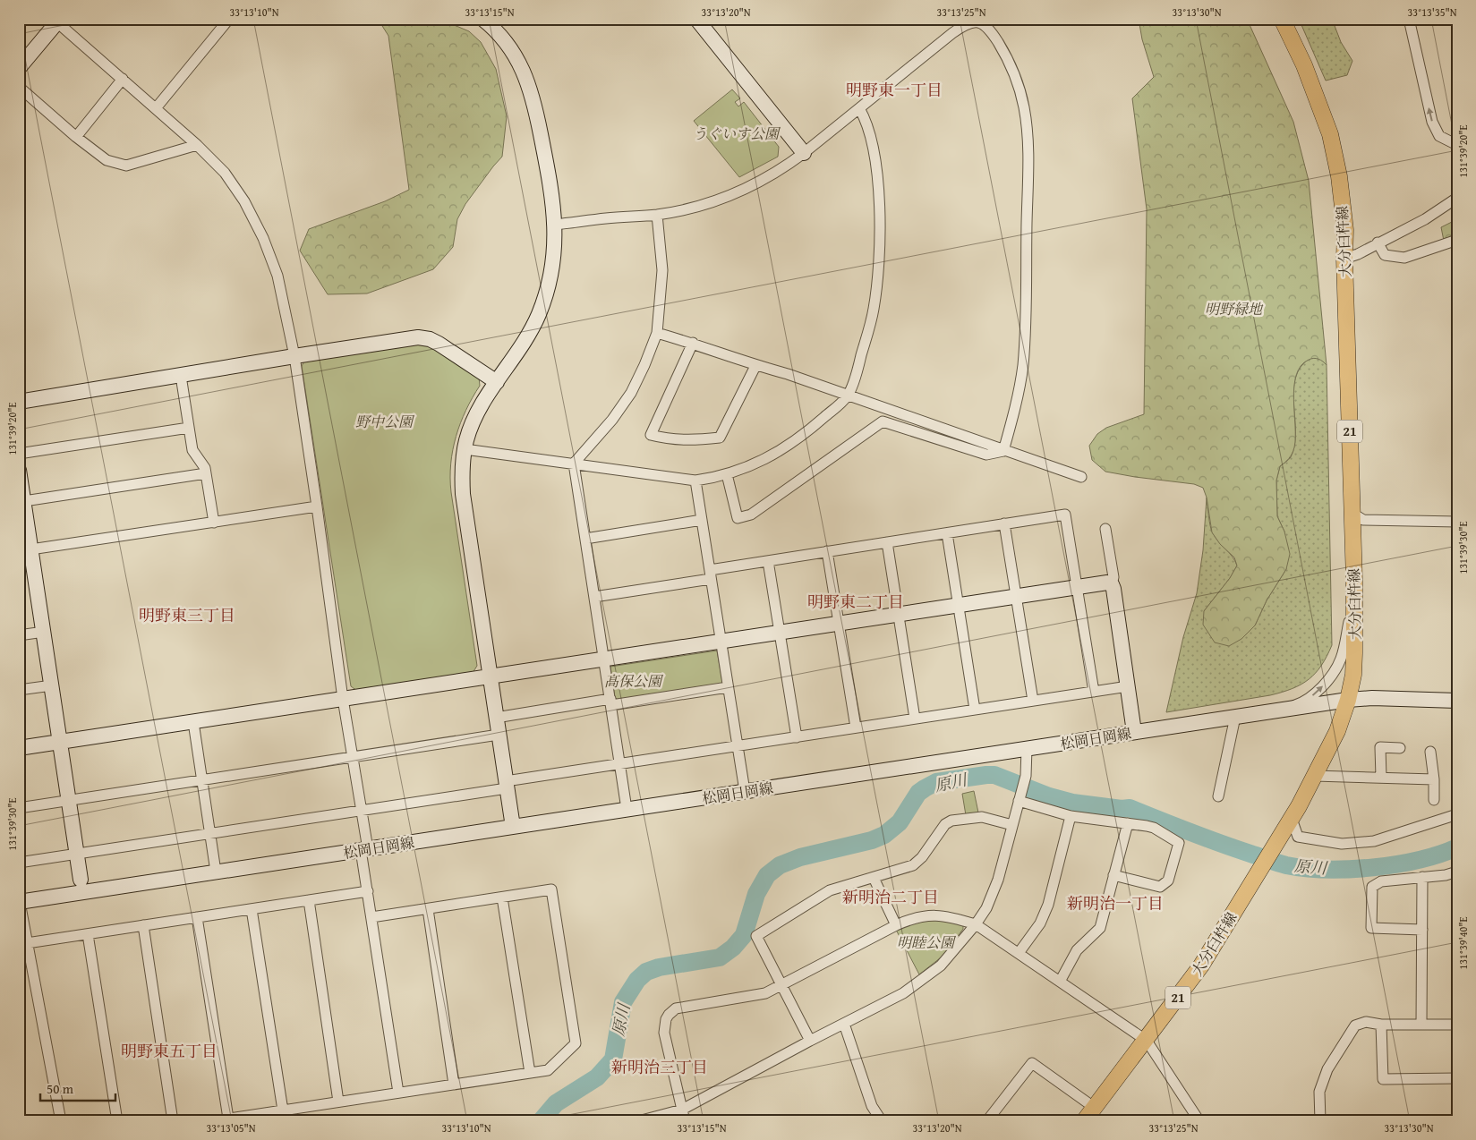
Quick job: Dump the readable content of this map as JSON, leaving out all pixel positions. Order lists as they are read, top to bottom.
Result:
{
  "streets": {
    "main road": ["大分臼杵線", "21"],
    "street": ["松岡日岡線"]
  },
  "crossings": [
    ["大分臼杵線", "松岡日岡線"]
  ],
  "districts": [
    "明野東一丁目",
    "明野東二丁目",
    "明野東三丁目",
    "新明治二丁目",
    "新明治一丁目",
    "明野東五丁目",
    "新明治三丁目"
  ],
  "water": ["原川"],
  "parks": [
    "うぐいす公園",
    "明野緑地",
    "野中公園",
    "髙保公園",
    "明睦公園"
  ],
  "scale_bar": "50 m",
  "coordinates": [
    "33°13'10\"N",
    "33°13'15\"N",
    "33°13'20\"N",
    "33°13'25\"N",
    "33°13'30\"N",
    "33°13'35\"N",
    "131°39'20\"E",
    "131°39'30\"E",
    "131°39'40\"E",
    "33°13'05\"N"
  ]
}
